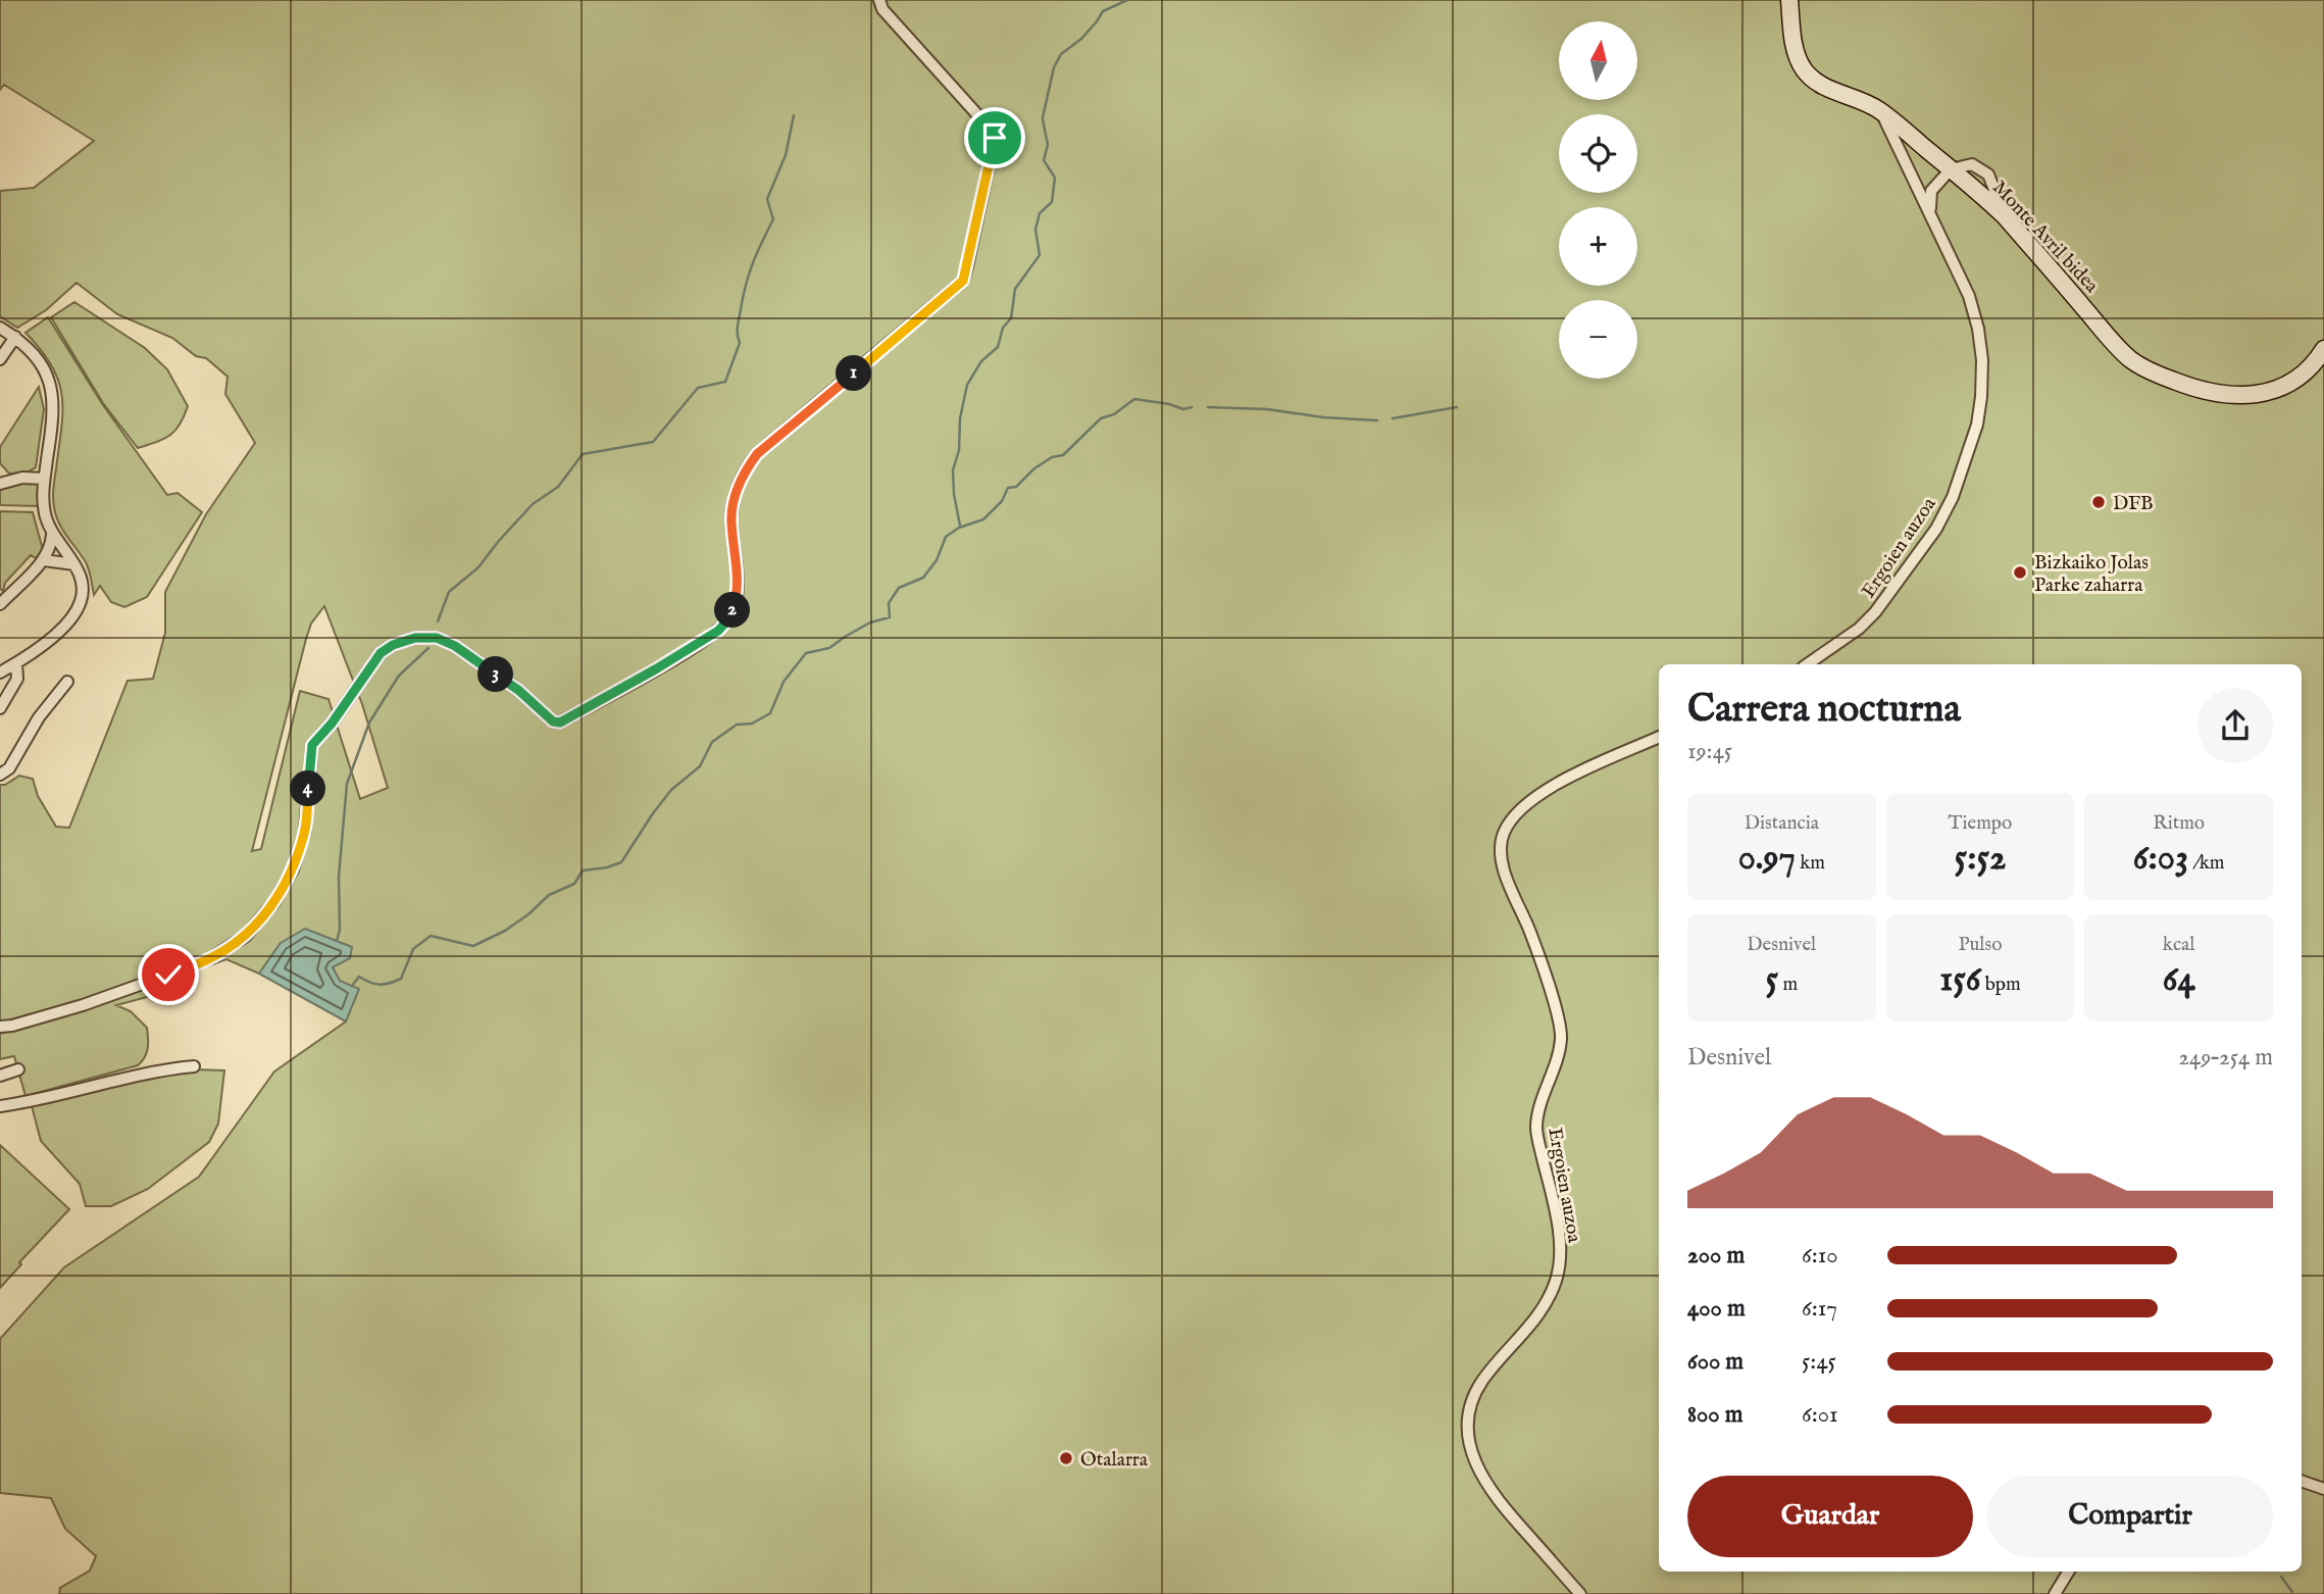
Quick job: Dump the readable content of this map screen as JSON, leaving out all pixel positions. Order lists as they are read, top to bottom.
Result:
{
  "streets": {
    "street": ["Monte Avril bidea", "Ergoien auzoa"]
  },
  "crossings": [
    ["Monte Avril bidea", "Ergoien auzoa"]
  ],
  "places": ["DFB", "Bizkaiko Jolas Parke zaharra", "Otalarra"],
  "north": "top",
  "page": {
    "map_buttons": ["+", "−"],
    "pins": [
      "1",
      "2",
      "3",
      "4"
    ],
    "heading": ["Carrera nocturna", "19:45"],
    "stats": [
      ["Distancia", "0.97 km"],
      ["Tiempo", "5:52"],
      ["Ritmo", "6:03 /km"],
      ["Desnivel", "5 m"],
      ["Pulso", "156 bpm"],
      ["kcal", "64"]
    ],
    "chart": ["Desnivel", "249–254 m"],
    "list": [
      {
        "name": "200 m",
        "note": "6:10"
      },
      {
        "name": "400 m",
        "note": "6:17"
      },
      {
        "name": "600 m",
        "note": "5:45"
      },
      {
        "name": "800 m",
        "note": "6:01"
      }
    ],
    "buttons": ["Guardar", "Compartir"]
  }
}
